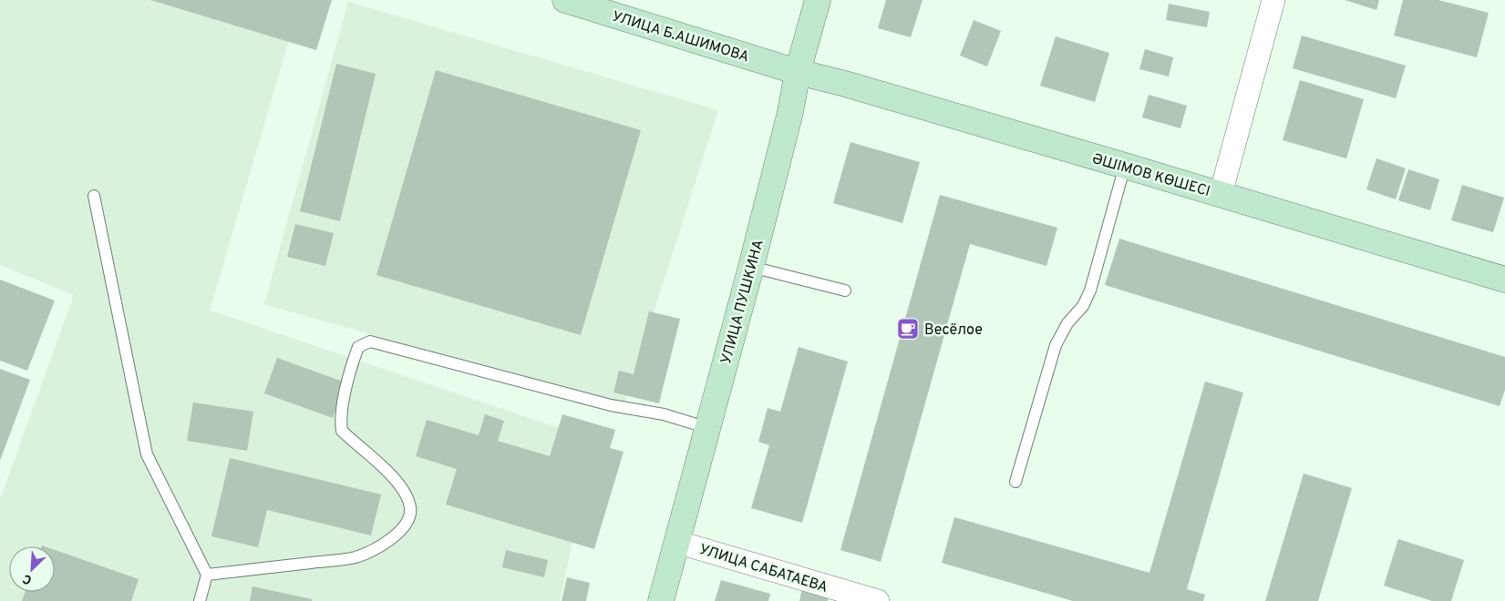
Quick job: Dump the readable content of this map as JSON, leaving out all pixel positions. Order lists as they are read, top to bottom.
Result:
{
  "streets": {
    "street": [
      "УЛИЦА Б.АШИМОВА",
      "ӘШІМОВ КӨШЕСІ",
      "УЛИЦА ПУШКИНА",
      "УЛИЦА САБАТАЕВА"
    ]
  },
  "crossings": [
    ["УЛИЦА Б.АШИМОВА", "ӘШІМОВ КӨШЕСІ"],
    ["УЛИЦА Б.АШИМОВА", "УЛИЦА ПУШКИНА"],
    ["ӘШІМОВ КӨШЕСІ", "УЛИЦА ПУШКИНА"],
    ["УЛИЦА ПУШКИНА", "УЛИЦА САБАТАЕВА"]
  ],
  "places": {
    "cafe": ["Весёлое"]
  },
  "north": "bottom left"
}
